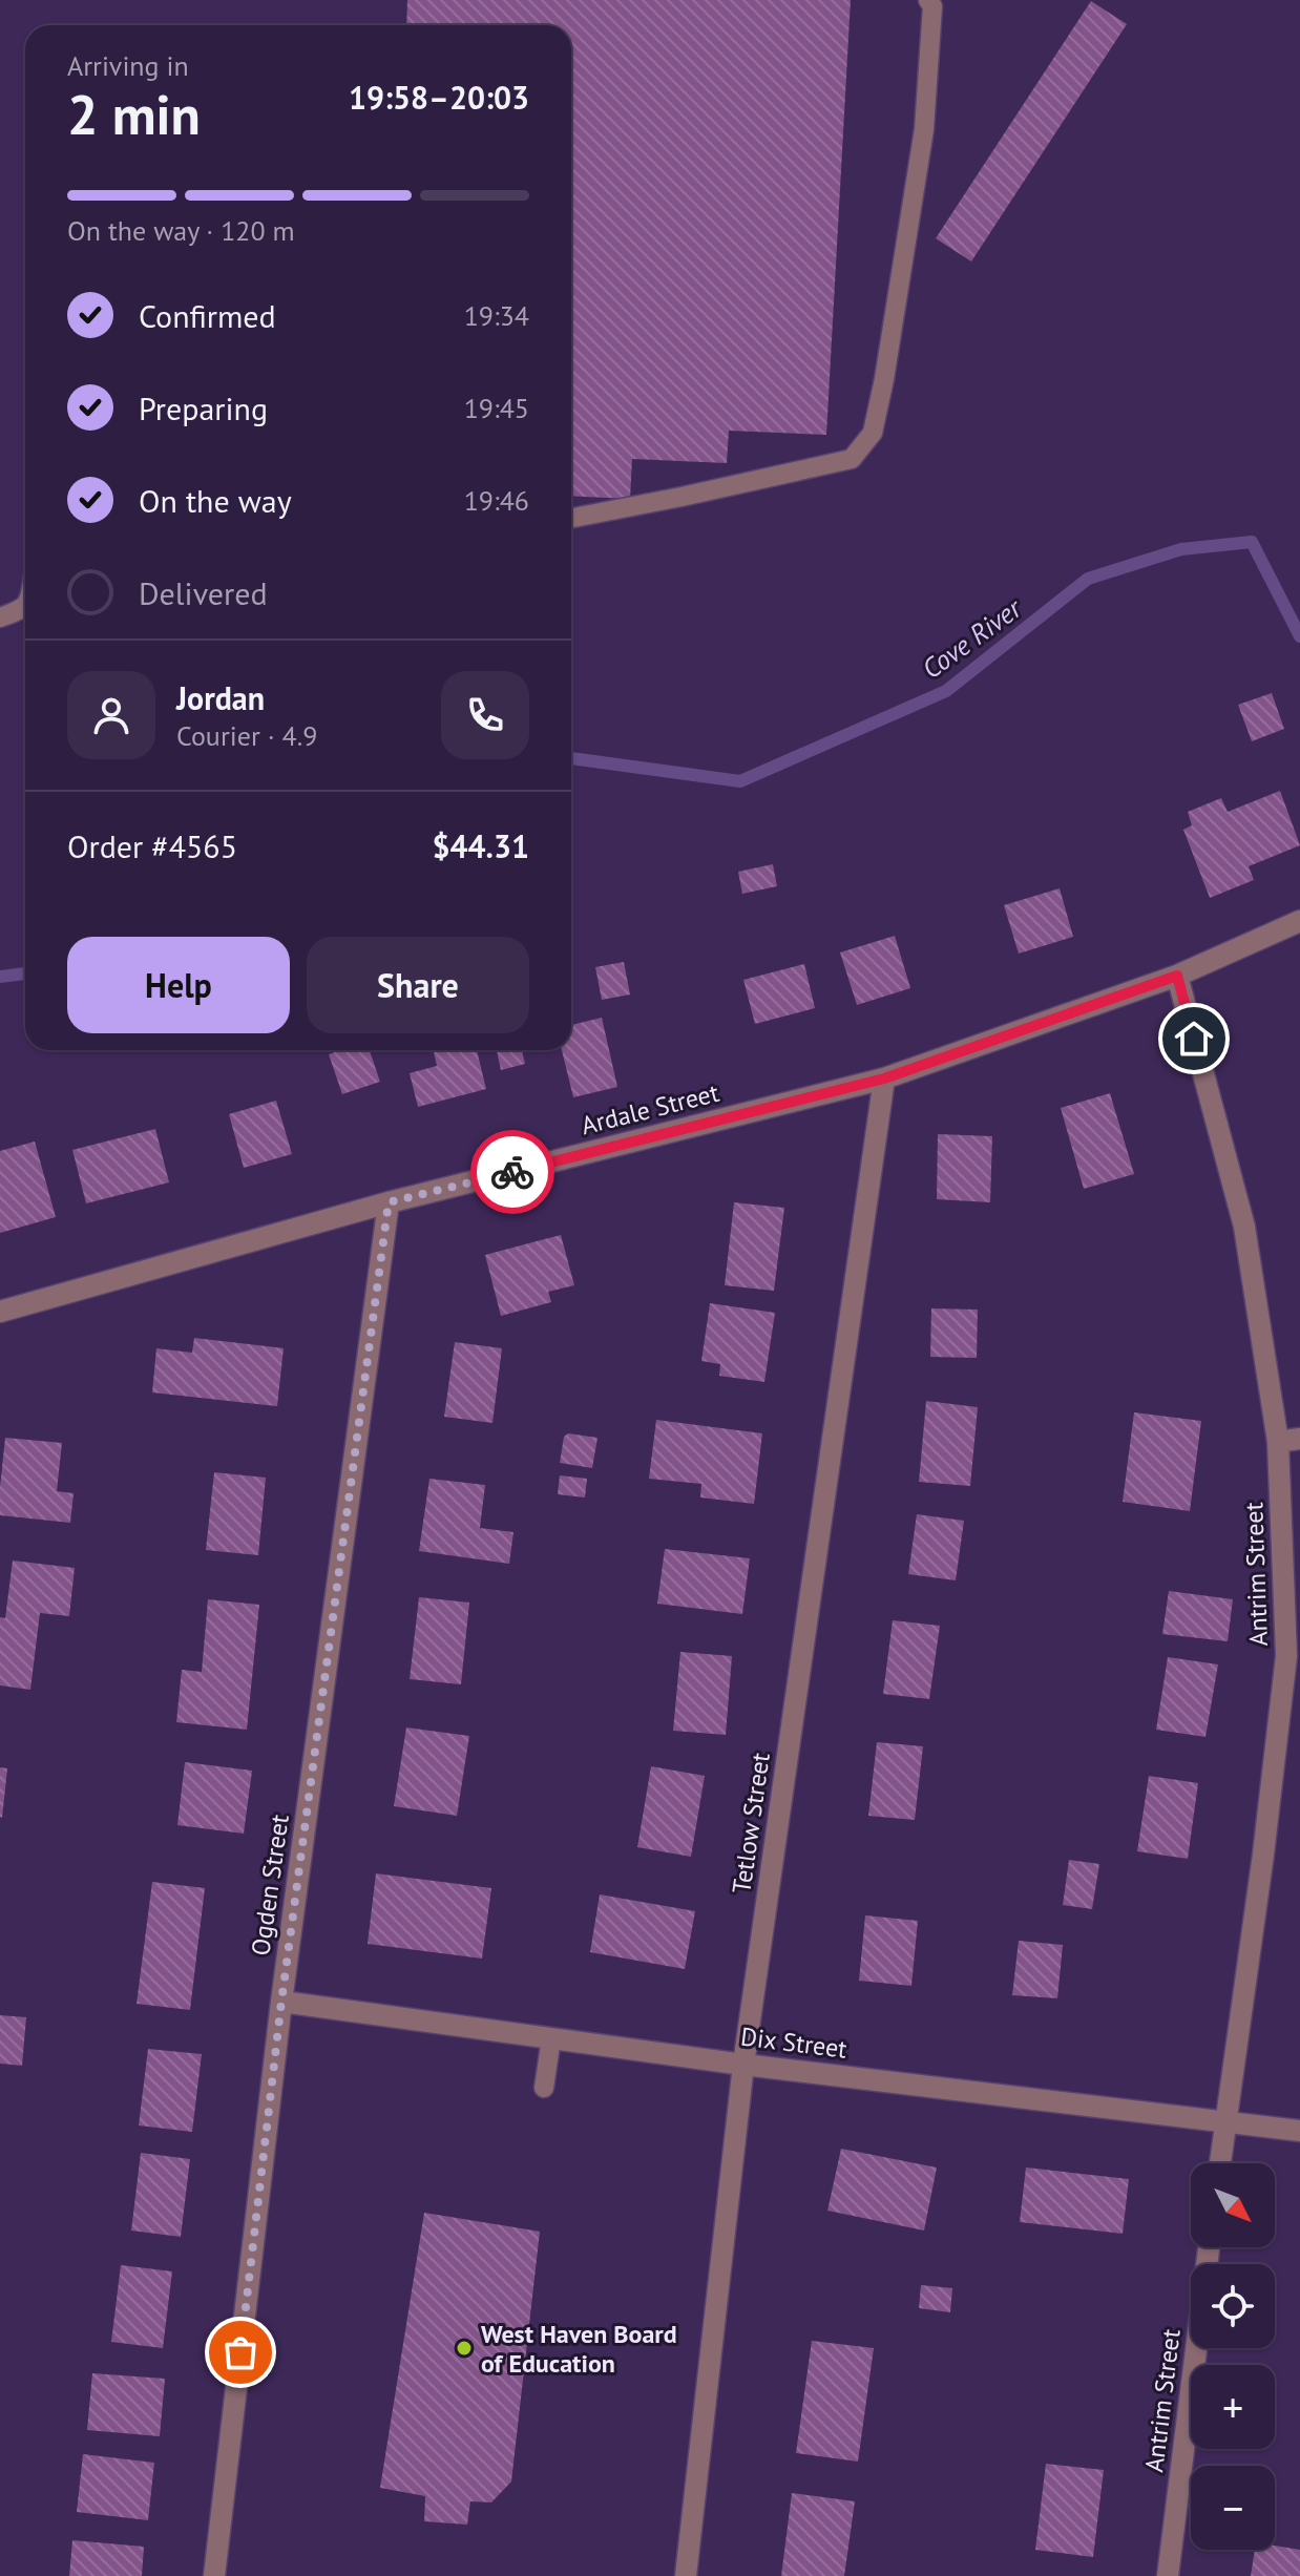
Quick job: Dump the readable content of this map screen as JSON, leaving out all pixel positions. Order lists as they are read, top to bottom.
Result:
{
  "streets": {
    "street": [
      "Ardale Street",
      "Antrim Street",
      "Tetlow Street",
      "Ogden Street",
      "Dix Street"
    ]
  },
  "crossings": [
    ["Ardale Street", "Antrim Street"],
    ["Ardale Street", "Tetlow Street"],
    ["Ardale Street", "Ogden Street"],
    ["Antrim Street", "Dix Street"],
    ["Tetlow Street", "Dix Street"],
    ["Ogden Street", "Dix Street"]
  ],
  "water": ["Cove River"],
  "places": ["West Haven Board of Education"],
  "north": "bottom right",
  "page": {
    "heading": ["2 min", "Arriving in", "19:58–20:03"],
    "panel": [
      "Jordan",
      "Courier · 4.9",
      "Order #4565",
      "$44.31"
    ],
    "bar": "On the way · 120 m",
    "list": [
      ["Confirmed", "19:34"],
      ["Preparing", "19:45"],
      ["On the way", "19:46"],
      "Delivered"
    ],
    "buttons": ["Help", "Share"],
    "map_buttons": ["+", "−"]
  }
}
